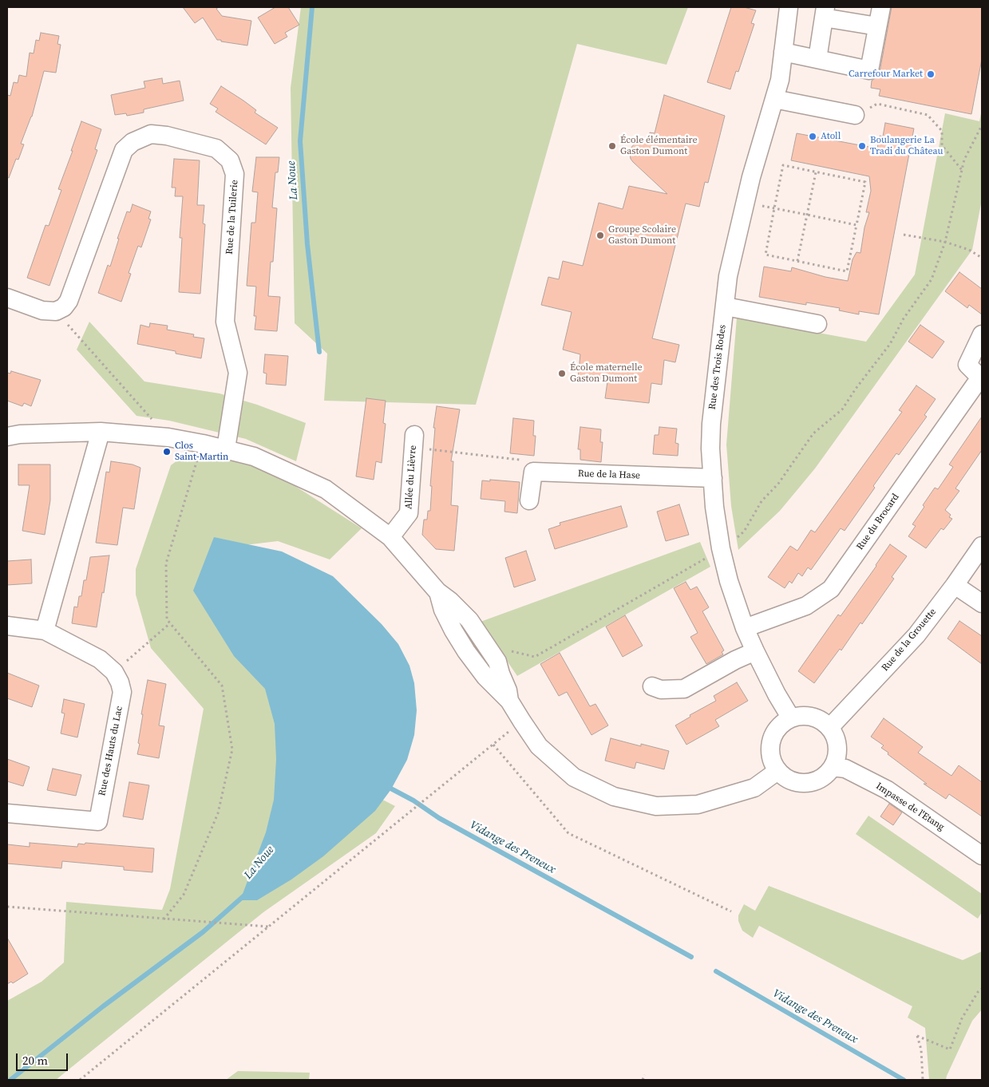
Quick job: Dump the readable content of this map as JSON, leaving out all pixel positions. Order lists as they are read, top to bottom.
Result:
{
  "streets": {
    "street": [
      "Rue de la Tuilerie",
      "Rue des Trois Rodes",
      "Rue de la Hase",
      "Allée du Lièvre",
      "Rue du Brocard",
      "Rue de la Grouette",
      "Rue des Hauts du Lac",
      "Impasse de l'Etang"
    ]
  },
  "crossings": [
    ["Rue des Trois Rodes", "Rue de la Hase"],
    ["Rue des Trois Rodes", "Rue du Brocard"],
    ["Rue des Trois Rodes", "Rue de la Grouette"],
    ["Rue des Trois Rodes", "Impasse de l'Etang"],
    ["Rue de la Grouette", "Impasse de l'Etang"]
  ],
  "water": ["La Noue", "Vidange des Preneux"],
  "places": [
    "Carrefour Market",
    "Atoll",
    "École élémentaire Gaston Dumont",
    "Boulangerie La Tradi du Château",
    "Groupe Scolaire Gaston Dumont",
    "École maternelle Gaston Dumont",
    "Clos Saint-Martin"
  ],
  "scale_bar": "20 m"
}
